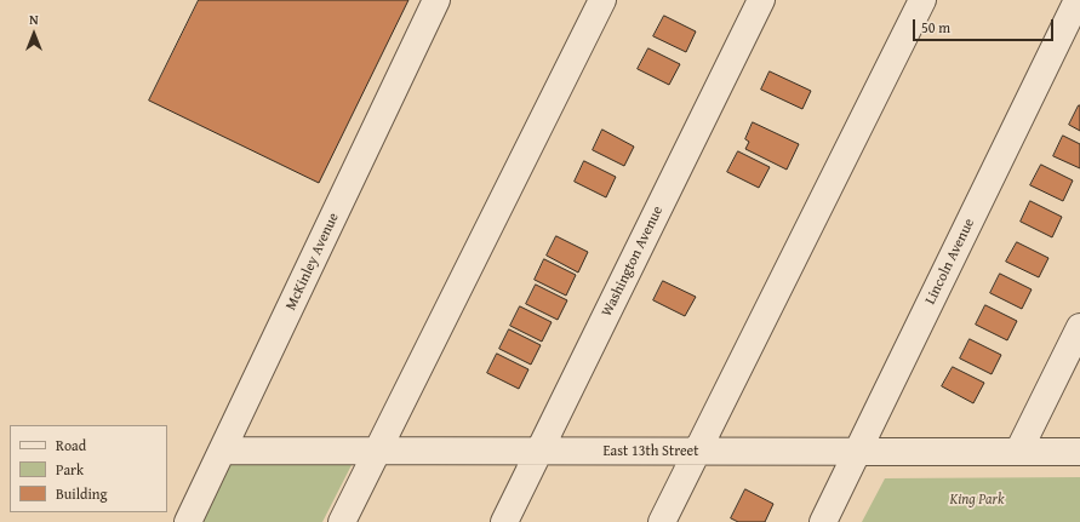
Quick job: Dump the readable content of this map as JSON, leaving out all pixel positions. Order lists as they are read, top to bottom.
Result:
{
  "streets": {
    "street": [
      "McKinley Avenue",
      "Washington Avenue",
      "Lincoln Avenue",
      "East 13th Street"
    ]
  },
  "crossings": [
    ["McKinley Avenue", "East 13th Street"],
    ["Washington Avenue", "East 13th Street"],
    ["Lincoln Avenue", "East 13th Street"]
  ],
  "parks": ["King Park"],
  "legend": ["Road", "Park", "Building"],
  "scale_bar": "50 m",
  "north": "top"
}
